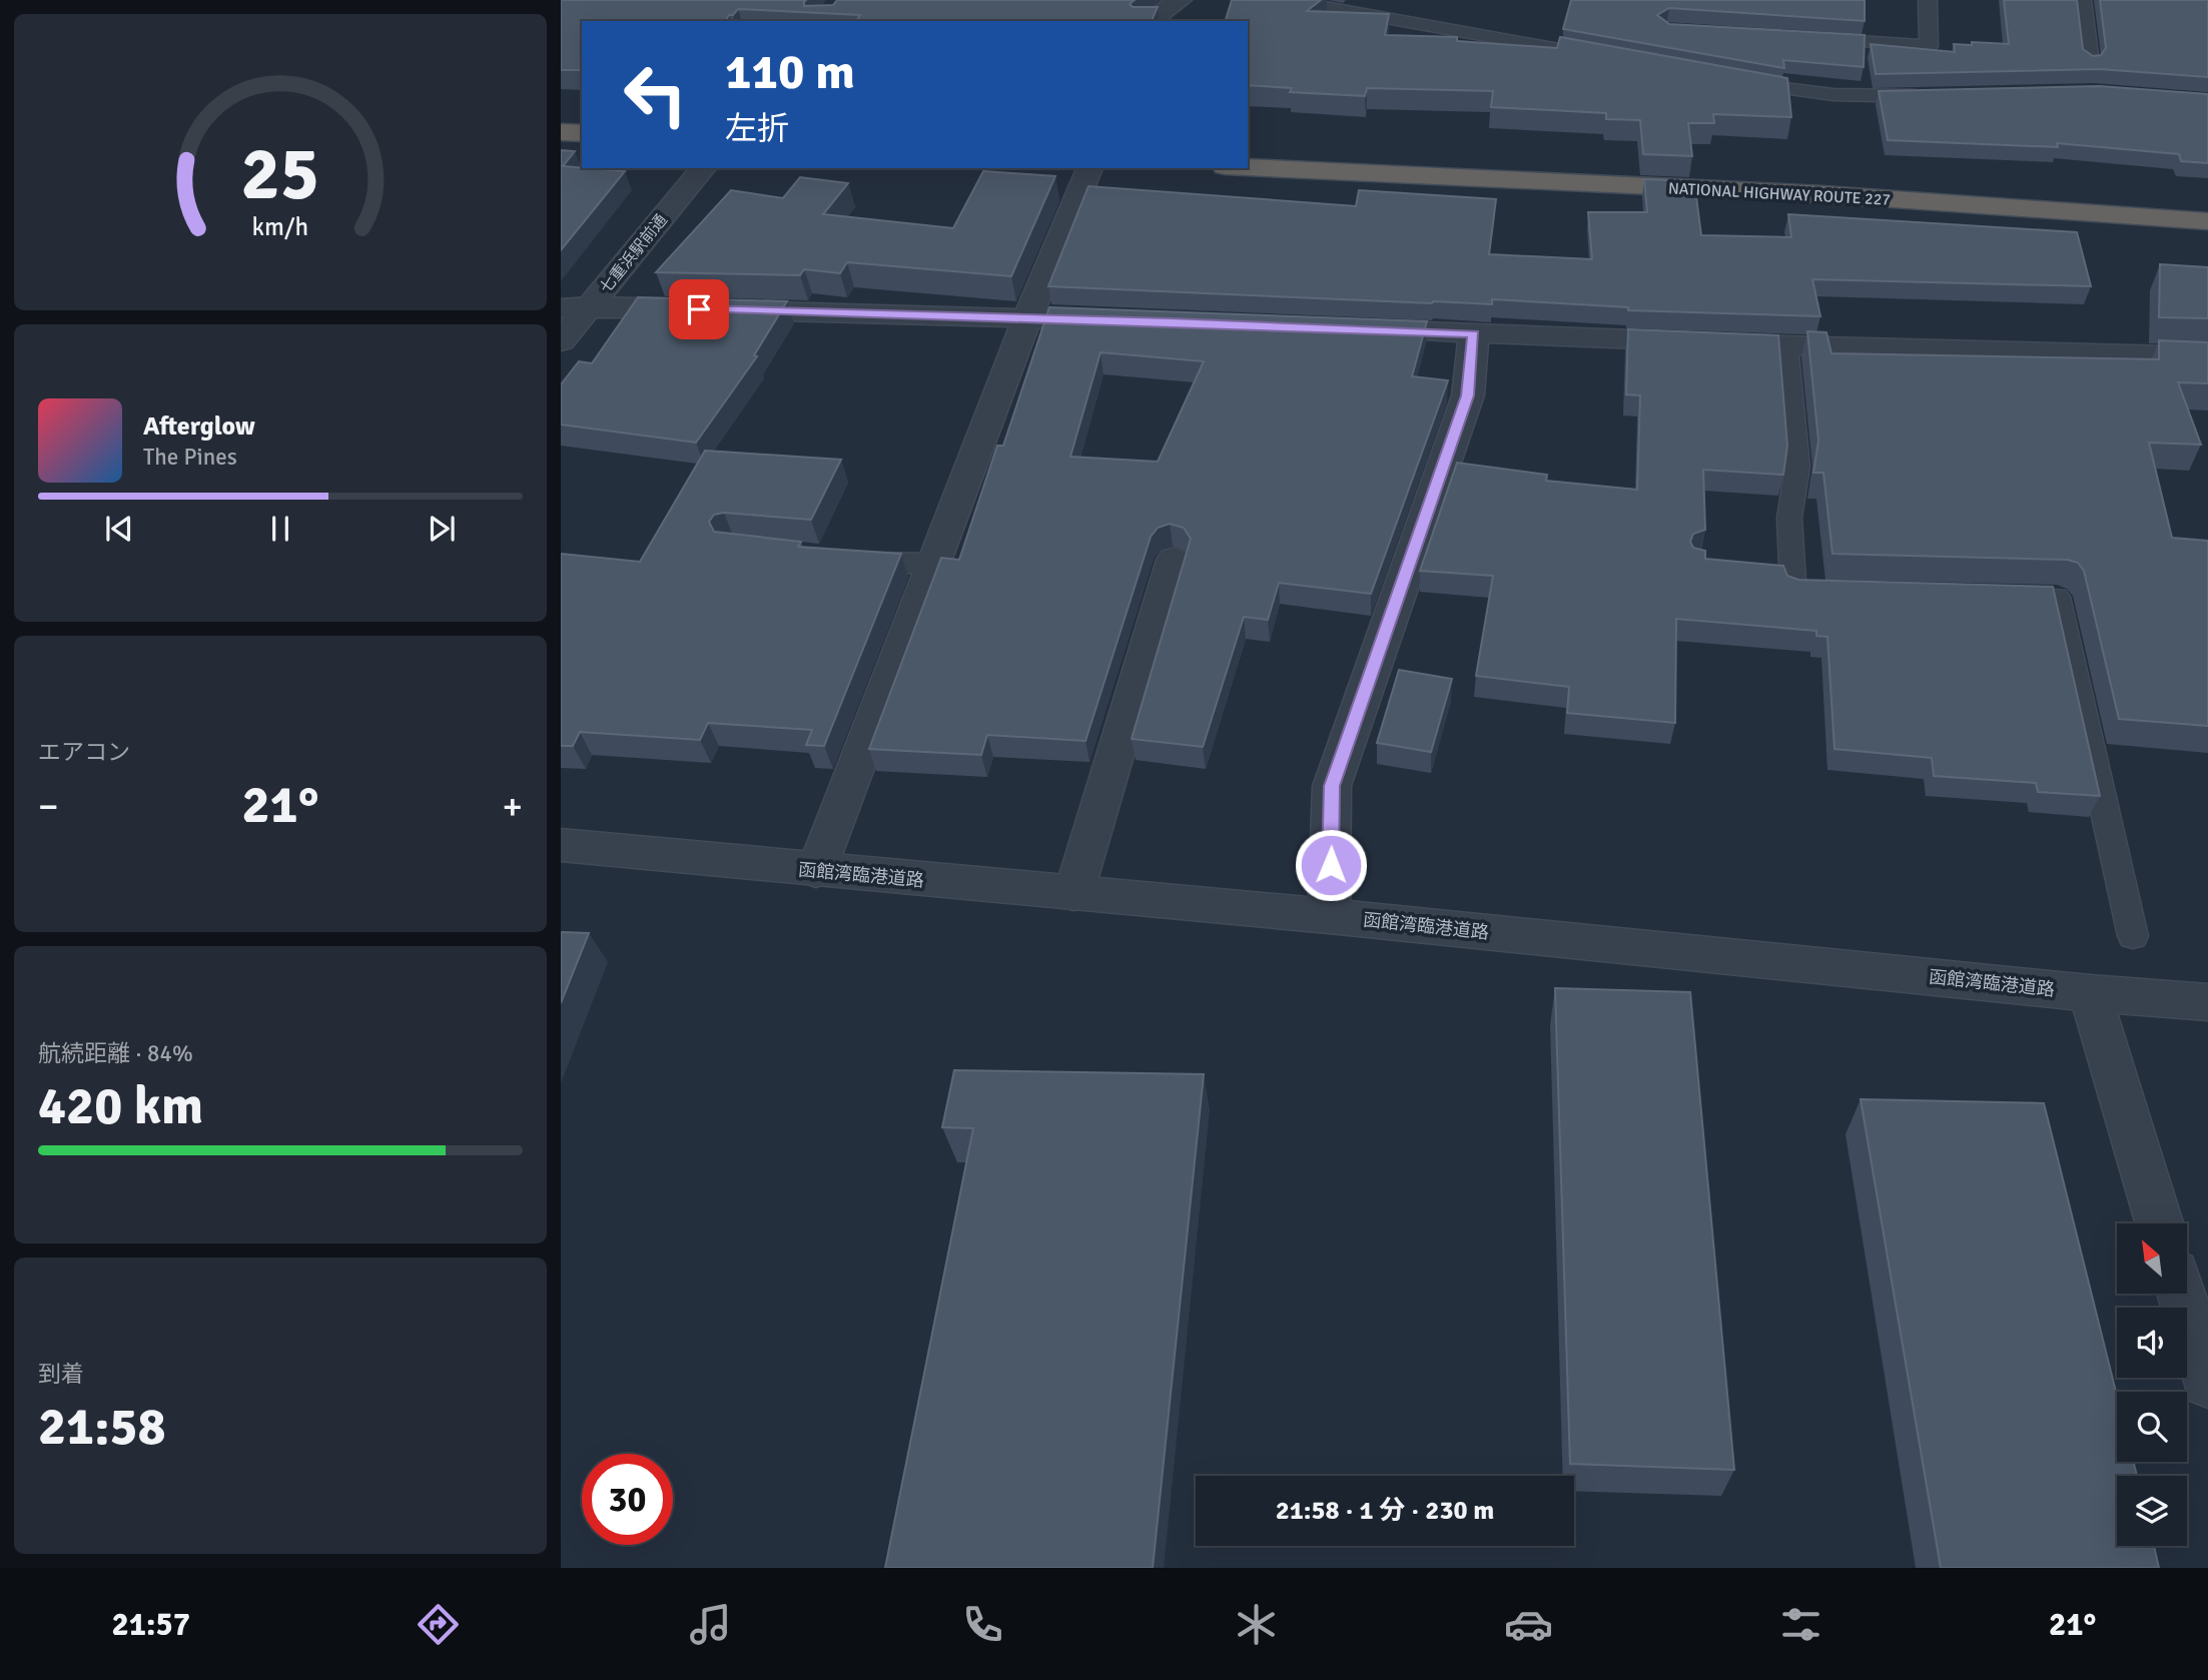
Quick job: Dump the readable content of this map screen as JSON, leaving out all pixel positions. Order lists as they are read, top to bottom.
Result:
{
  "streets": {
    "highway": ["NATIONAL HIGHWAY ROUTE 227"],
    "street": ["七重浜駅前通", "函館湾臨港道路"]
  },
  "north": "top left",
  "page": {
    "turn": ["110 m", "左折"],
    "song": ["Afterglow", "The Pines"],
    "tile": [
      "エアコン",
      ["航続距離 · 84%", "420 km"],
      ["到着", "21:58"]
    ],
    "heat": ["−", "21°", "+"],
    "limit": "30",
    "trip": "21:58 · 1 分 · 230 m",
    "tabs": ["21:57", "21°"],
    "gauge": ["25", "km/h"]
  }
}
